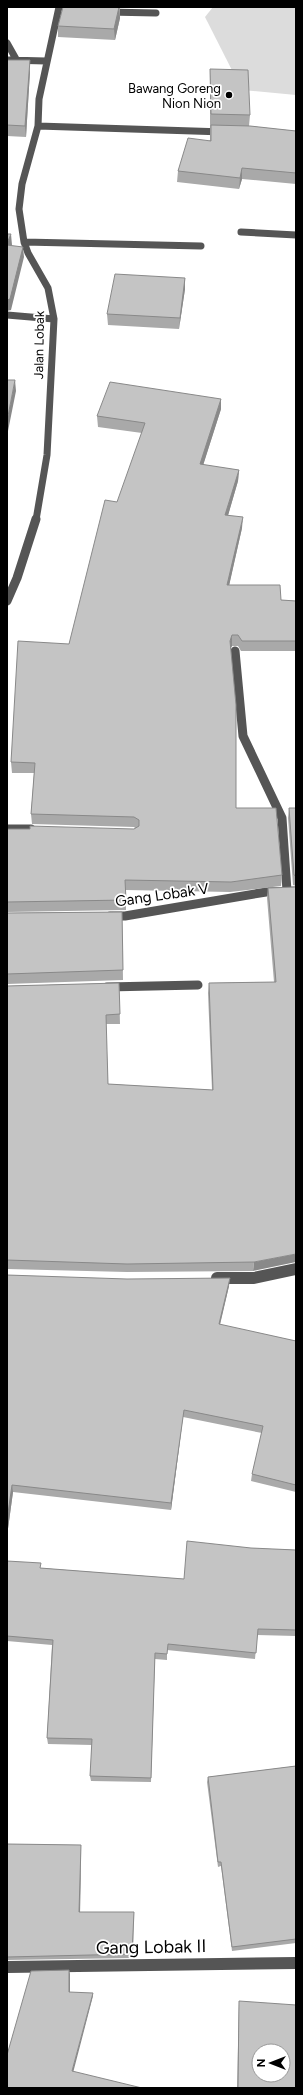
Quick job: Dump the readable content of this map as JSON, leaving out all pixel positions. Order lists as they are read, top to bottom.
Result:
{
  "streets": {
    "street": ["Jalan Lobak", "Gang Lobak V", "Gang Lobak II"]
  },
  "places": ["Bawang Goreng Nion Nion"],
  "north": "left"
}
